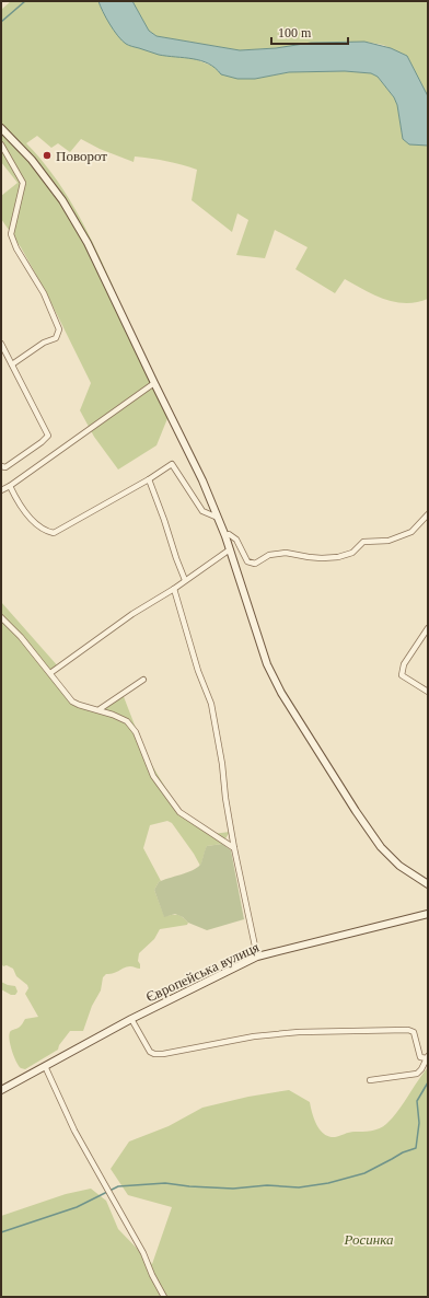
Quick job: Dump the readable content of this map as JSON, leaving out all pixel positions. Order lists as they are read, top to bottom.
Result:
{
  "streets": {
    "main road": ["Європейська вулиця"]
  },
  "parks": ["Росинка"],
  "places": ["Поворот"],
  "scale_bar": "100 m"
}
